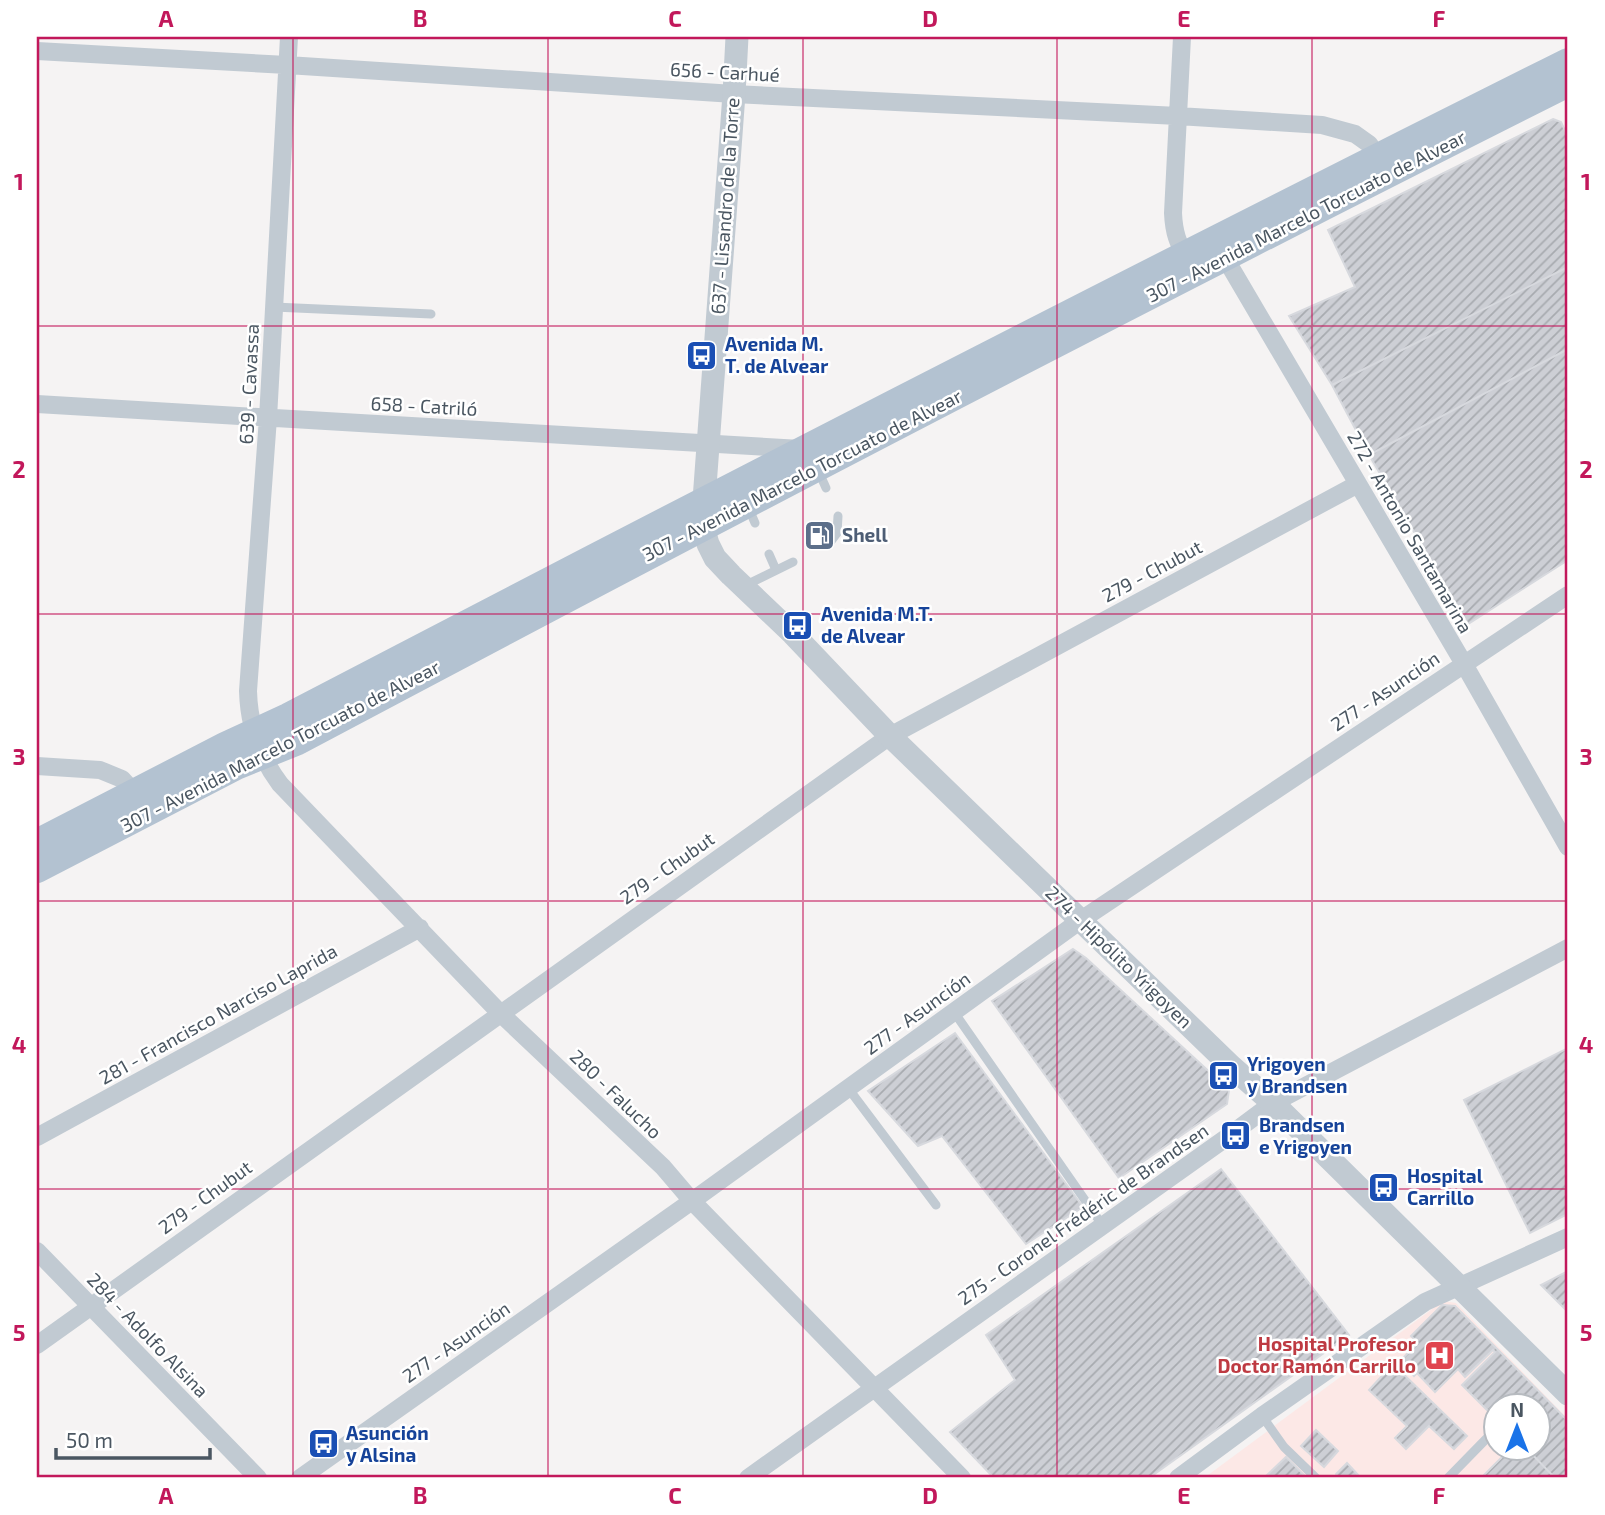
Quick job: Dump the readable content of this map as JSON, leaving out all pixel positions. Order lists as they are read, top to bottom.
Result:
{
  "streets": {
    "main road": ["307 - Avenida Marcelo Torcuato de Alvear"],
    "street": [
      "656 - Carhué",
      "637 - Lisandro de la Torre",
      "639 - Cavassa",
      "658 - Catriló",
      "272 - Antonio Santamarina",
      "279 - Chubut",
      "277 - Asunción",
      "274 - Hipólito Yrigoyen",
      "281 - Francisco Narciso Laprida",
      "280 - Falucho",
      "275 - Coronel Frédéric de Brandsen",
      "284 - Adolfo Alsina"
    ]
  },
  "crossings": [
    ["656 - Carhué", "637 - Lisandro de la Torre"],
    ["656 - Carhué", "307 - Avenida Marcelo Torcuato de Alvear"],
    ["656 - Carhué", "639 - Cavassa"],
    ["637 - Lisandro de la Torre", "307 - Avenida Marcelo Torcuato de Alvear"],
    ["637 - Lisandro de la Torre", "658 - Catriló"],
    ["637 - Lisandro de la Torre", "274 - Hipólito Yrigoyen"],
    ["307 - Avenida Marcelo Torcuato de Alvear", "639 - Cavassa"],
    ["307 - Avenida Marcelo Torcuato de Alvear", "658 - Catriló"],
    ["307 - Avenida Marcelo Torcuato de Alvear", "272 - Antonio Santamarina"],
    ["307 - Avenida Marcelo Torcuato de Alvear", "274 - Hipólito Yrigoyen"],
    ["307 - Avenida Marcelo Torcuato de Alvear", "280 - Falucho"],
    ["639 - Cavassa", "658 - Catriló"],
    ["639 - Cavassa", "280 - Falucho"],
    ["272 - Antonio Santamarina", "279 - Chubut"],
    ["272 - Antonio Santamarina", "277 - Asunción"],
    ["279 - Chubut", "274 - Hipólito Yrigoyen"],
    ["279 - Chubut", "280 - Falucho"],
    ["279 - Chubut", "284 - Adolfo Alsina"],
    ["277 - Asunción", "274 - Hipólito Yrigoyen"],
    ["277 - Asunción", "280 - Falucho"],
    ["274 - Hipólito Yrigoyen", "275 - Coronel Frédéric de Brandsen"],
    ["281 - Francisco Narciso Laprida", "280 - Falucho"],
    ["280 - Falucho", "275 - Coronel Frédéric de Brandsen"]
  ],
  "places": {
    "bus stop": [
      "Avenida M. T. de Alvear",
      "Avenida M.T. de Alvear",
      "Yrigoyen y Brandsen",
      "Brandsen e Yrigoyen",
      "Hospital Carrillo",
      "Asunción y Alsina"
    ],
    "fuel station": ["Shell"],
    "hospital": ["Hospital Profesor Doctor Ramón Carrillo"]
  },
  "scale_bar": "50 m",
  "north": "top",
  "grid": {
    "columns": [
      "A",
      "B",
      "C",
      "D",
      "E",
      "F"
    ],
    "rows": [
      "1",
      "2",
      "3",
      "4",
      "5"
    ]
  }
}
